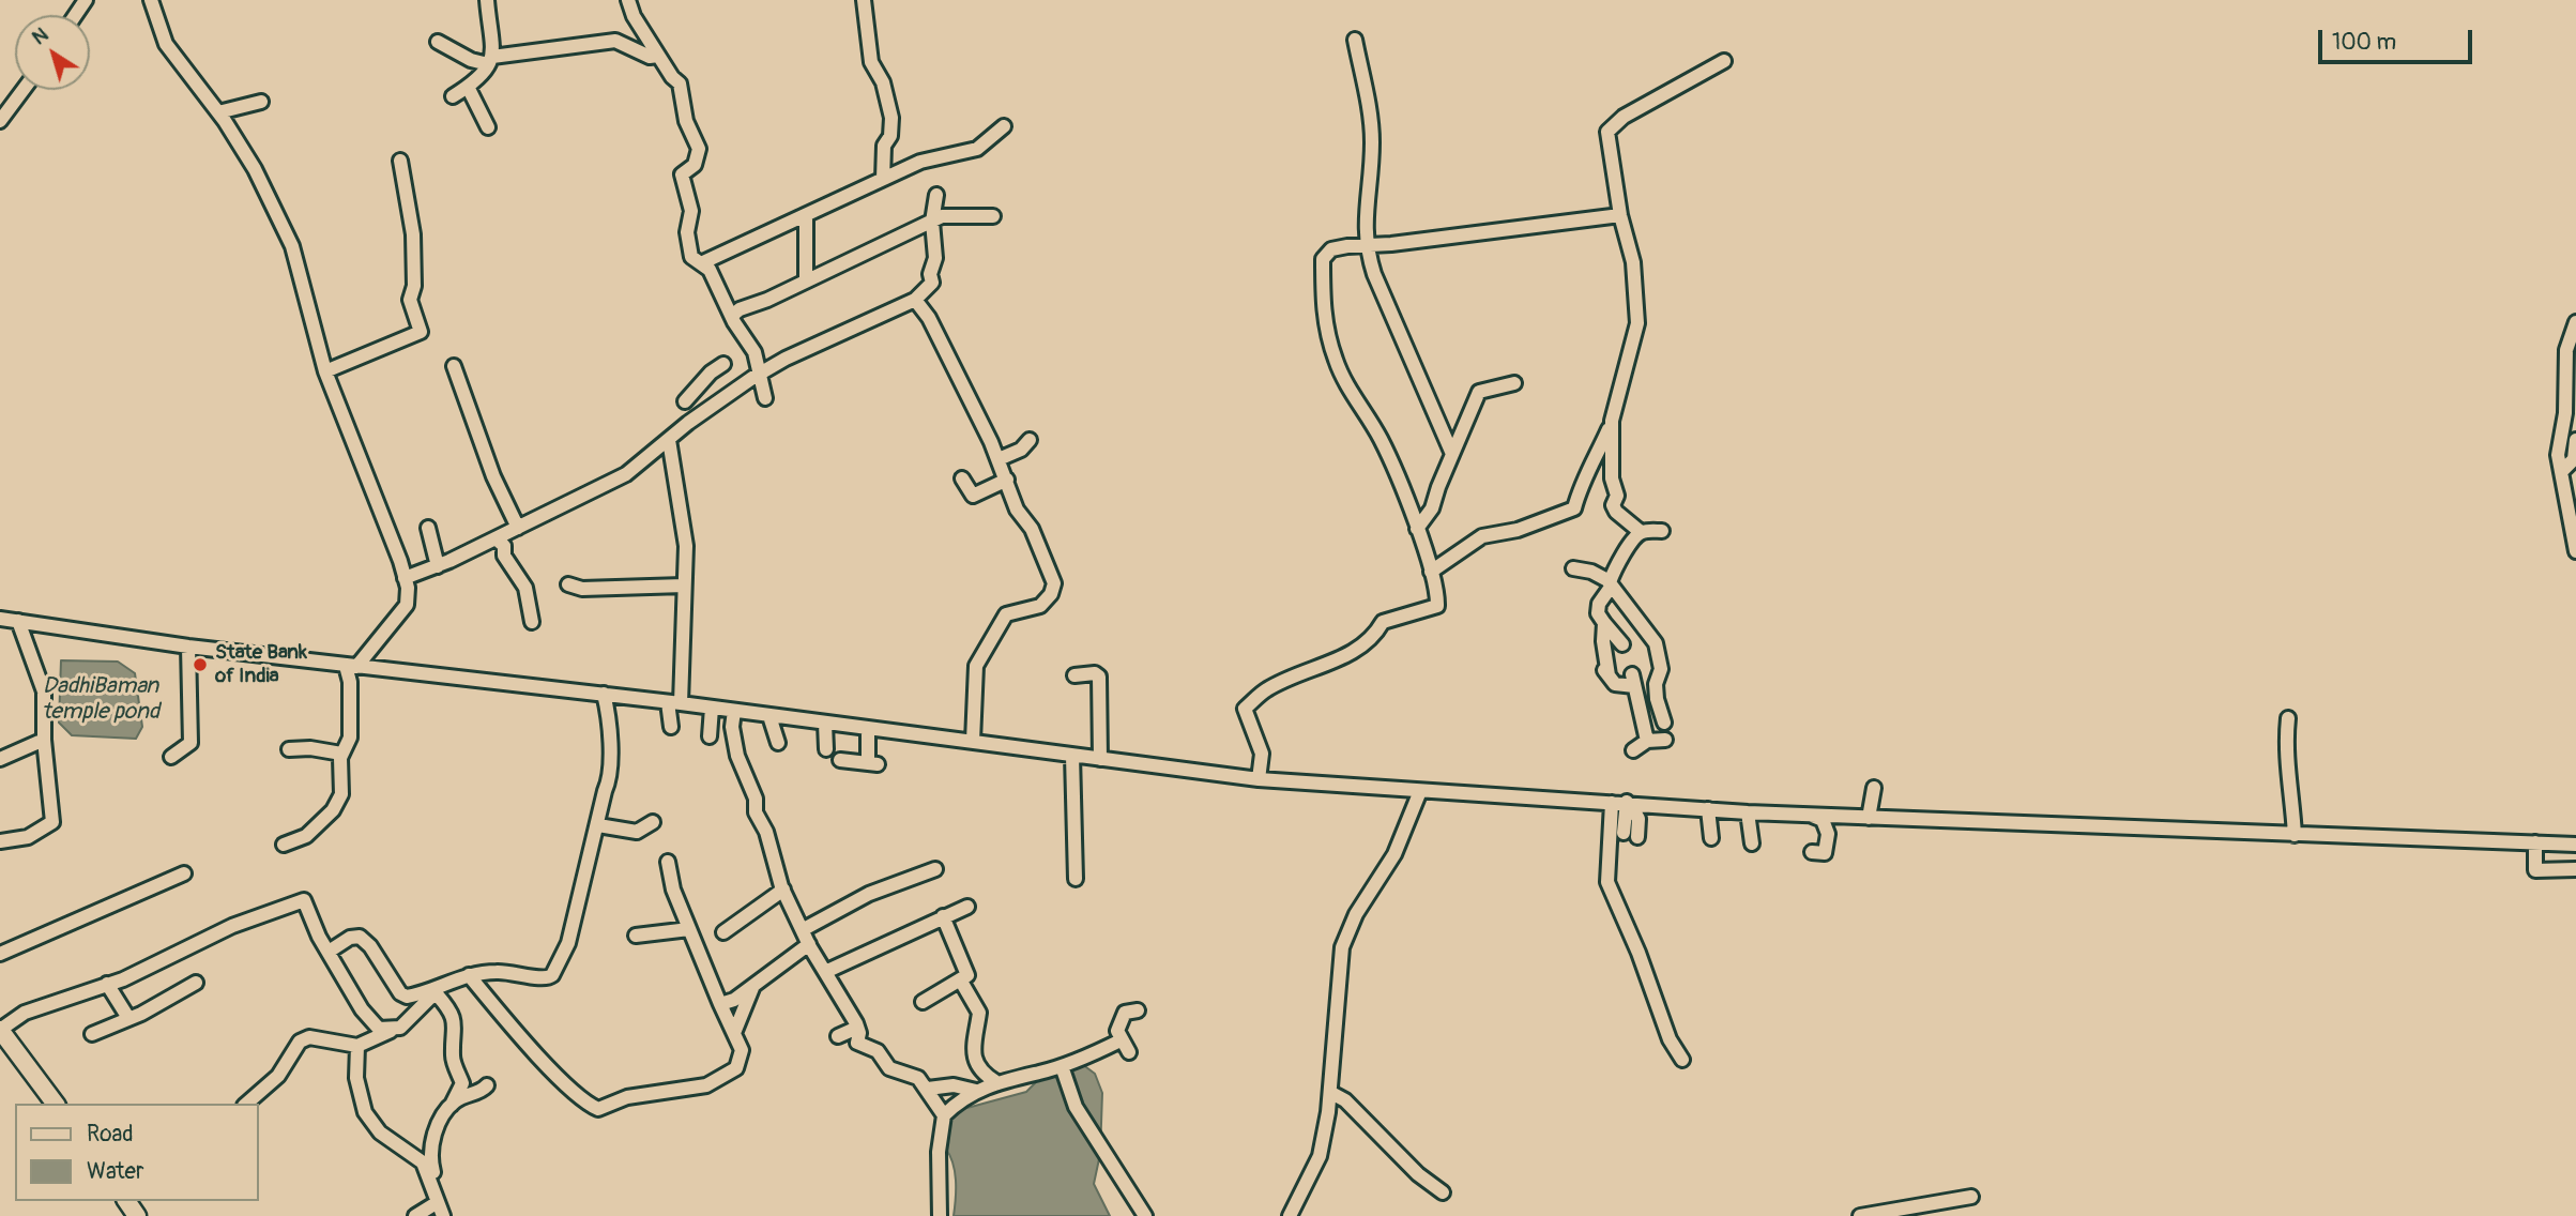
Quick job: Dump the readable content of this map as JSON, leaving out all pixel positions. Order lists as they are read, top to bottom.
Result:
{
  "water": ["DadhiBaman temple pond"],
  "places": ["State Bank of India"],
  "legend": ["Road", "Water"],
  "scale_bar": "100 m",
  "north": "top left"
}
